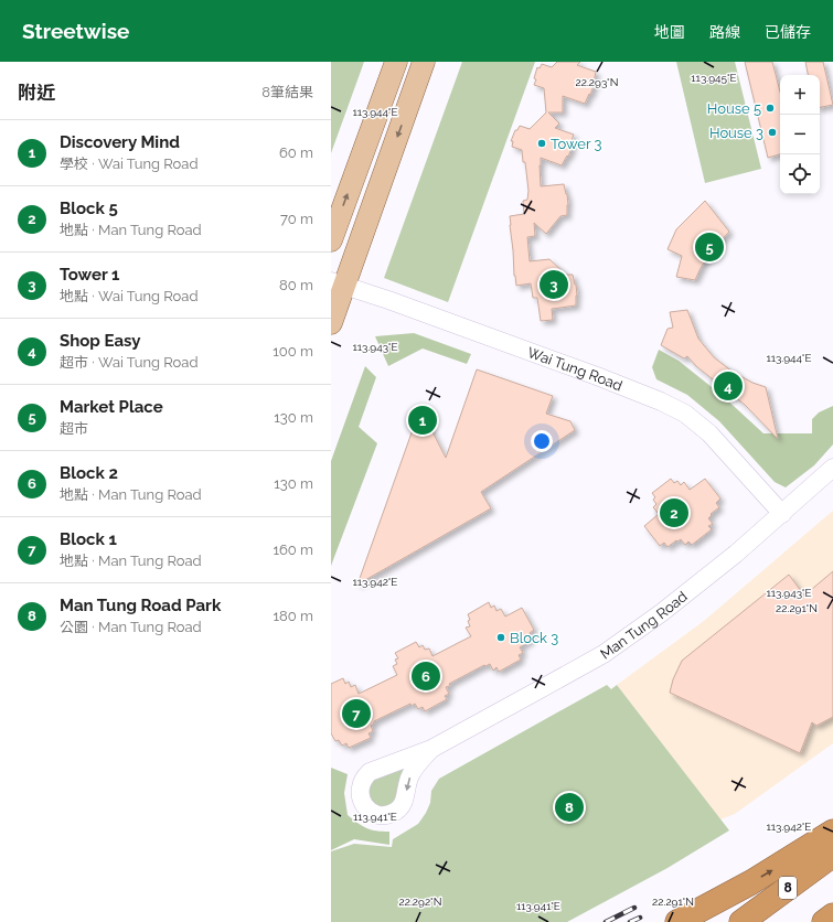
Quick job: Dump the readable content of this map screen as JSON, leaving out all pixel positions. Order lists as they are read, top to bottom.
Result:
{
  "streets": {
    "highway": ["8"],
    "street": ["Wai Tung Road", "Man Tung Road"]
  },
  "crossings": [
    ["Wai Tung Road", "Man Tung Road"]
  ],
  "places": [
    "House 5",
    "House 3",
    "Tower 3",
    "Block 3"
  ],
  "page": {
    "header": "Streetwise",
    "nav": ["地圖", "路線", "已儲存"],
    "heading": ["附近", "8筆結果"],
    "map_buttons": ["+", "−"],
    "list": [
      {
        "mark": "1",
        "name": "Discovery Mind",
        "note": "學校 · Wai Tung Road",
        "value": "60 m"
      },
      {
        "mark": "2",
        "name": "Block 5",
        "note": "地點 · Man Tung Road",
        "value": "70 m"
      },
      {
        "mark": "3",
        "name": "Tower 1",
        "note": "地點 · Wai Tung Road",
        "value": "80 m"
      },
      {
        "mark": "4",
        "name": "Shop Easy",
        "note": "超市 · Wai Tung Road",
        "value": "100 m"
      },
      {
        "mark": "5",
        "name": "Market Place",
        "note": "超市",
        "value": "130 m"
      },
      {
        "mark": "6",
        "name": "Block 2",
        "note": "地點 · Man Tung Road",
        "value": "130 m"
      },
      {
        "mark": "7",
        "name": "Block 1",
        "note": "地點 · Man Tung Road",
        "value": "160 m"
      },
      {
        "mark": "8",
        "name": "Man Tung Road Park",
        "note": "公園 · Man Tung Road",
        "value": "180 m"
      }
    ],
    "pins": [
      "5",
      "3",
      "4",
      "1",
      "2",
      "6",
      "7",
      "8"
    ]
  },
  "coordinates": [
    "113.945°E",
    "22.293°N",
    "113.944°E",
    "113.943°E",
    "113.942°E",
    "22.291°N",
    "113.941°E",
    "22.292°N"
  ]
}
